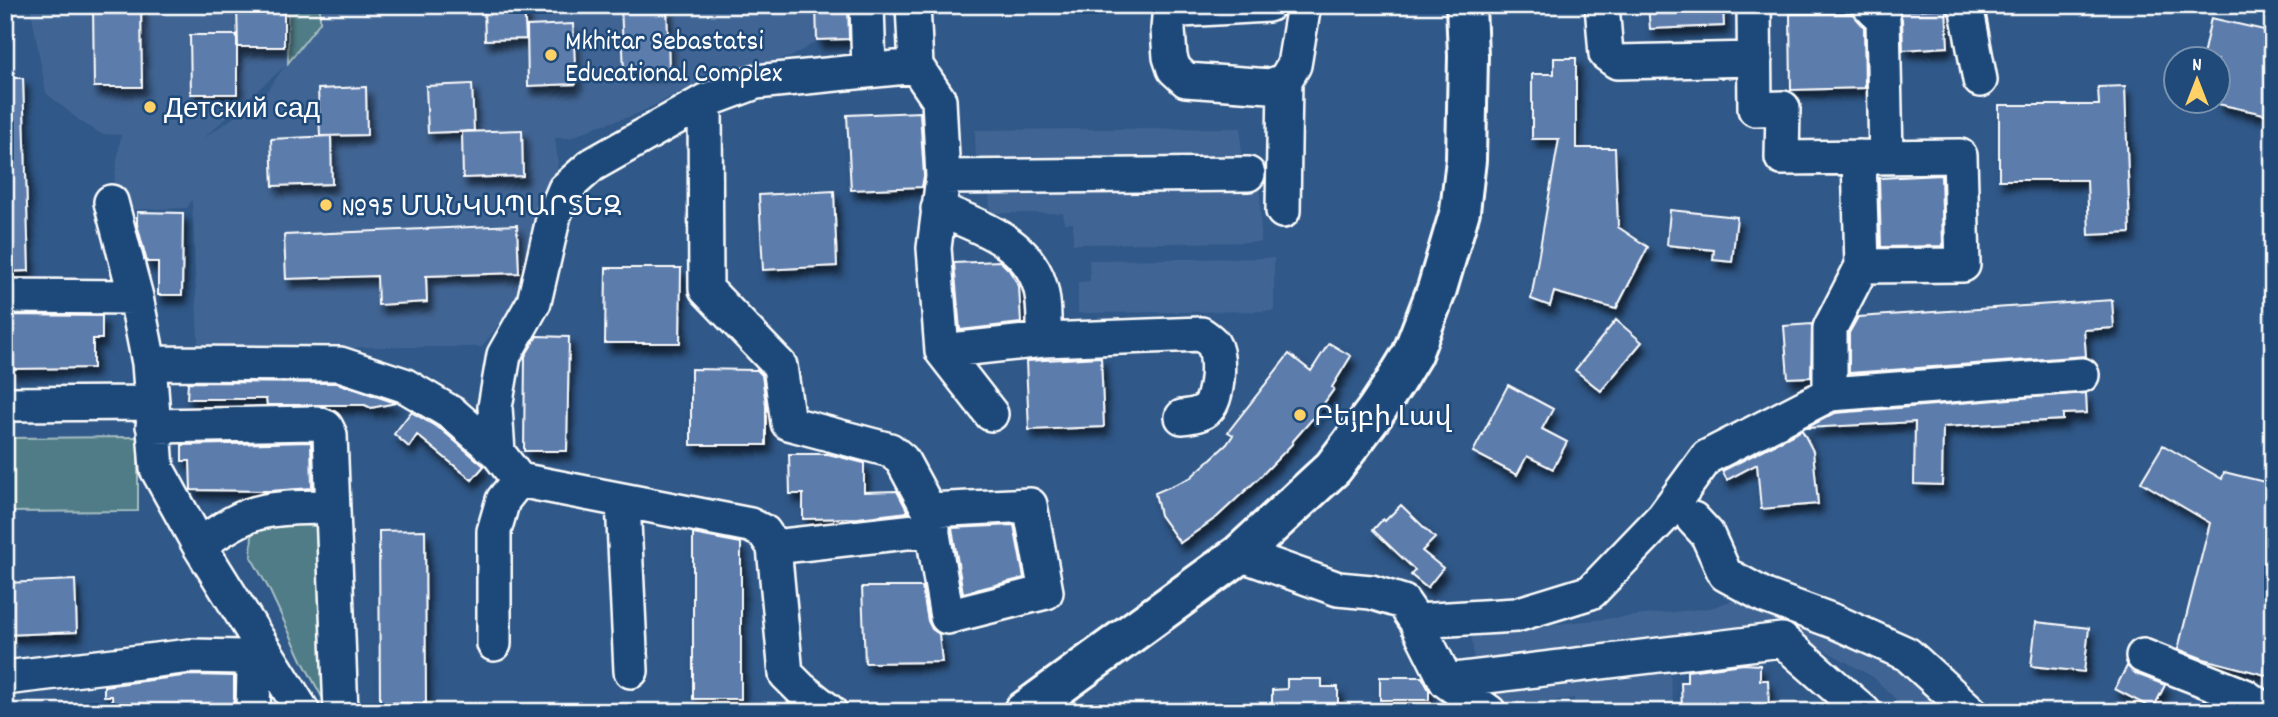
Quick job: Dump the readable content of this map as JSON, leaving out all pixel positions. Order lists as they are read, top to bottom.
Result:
{
  "places": [
    "Mkhitar Sebastatsi Educational Complex",
    "Детский сад",
    "№95 ՄԱՆԿԱՊԱՐՏԵԶ",
    "Բեյբի Լավ"
  ],
  "north": "top"
}
